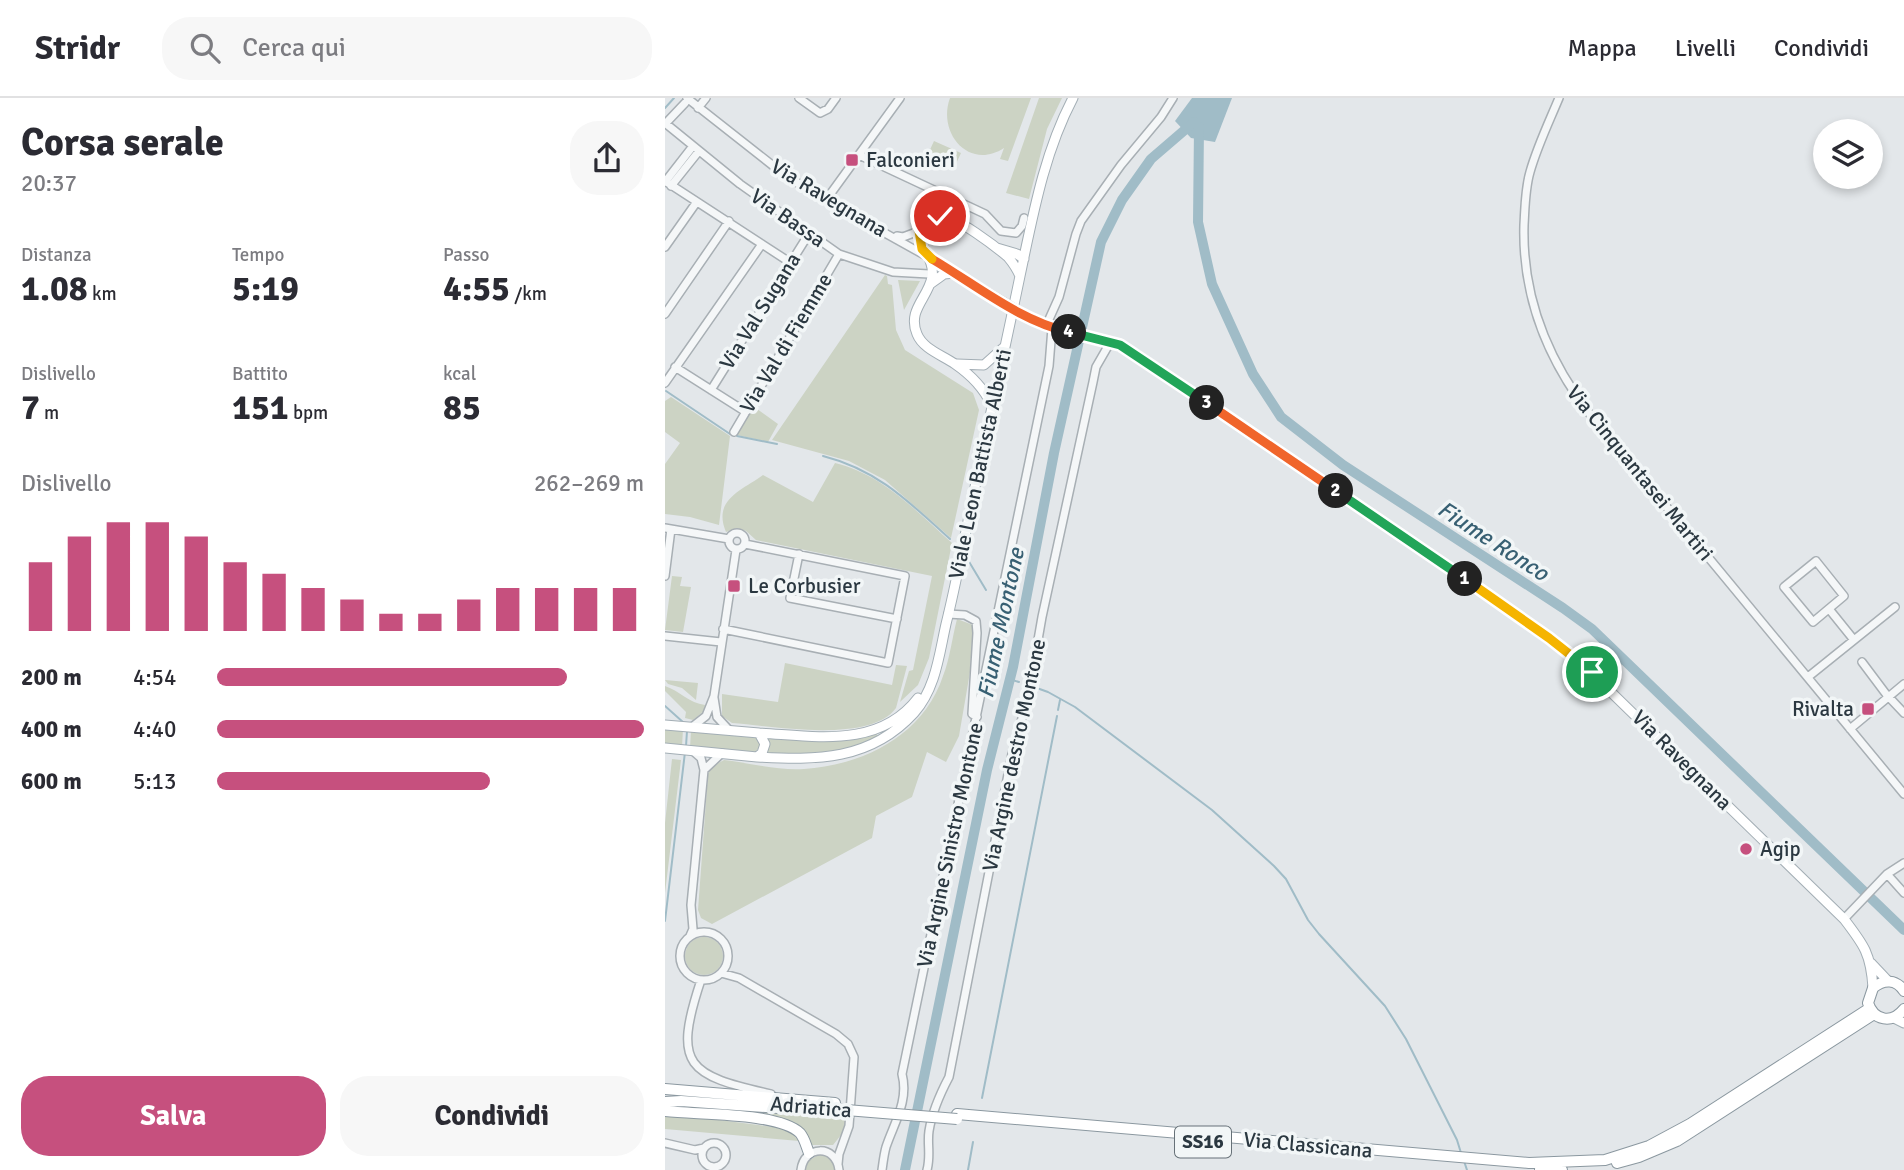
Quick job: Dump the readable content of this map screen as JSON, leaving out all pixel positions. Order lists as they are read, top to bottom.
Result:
{
  "streets": {
    "highway": ["Adriatica", "SS16", "Via Classicana"],
    "main road": ["Via Ravegnana", "Viale Leon Battista Alberti"],
    "street": [
      "Via Bassa",
      "Via Val Sugana",
      "Via Val di Fiemme",
      "Via Cinquantasei Martiri",
      "Via Argine destro Montone",
      "Via Argine Sinistro Montone"
    ]
  },
  "crossings": [
    ["Via Ravegnana", "Via Argine destro Montone"],
    ["Via Ravegnana", "Via Argine Sinistro Montone"],
    ["Via Bassa", "Via Val Sugana"],
    ["Via Bassa", "Via Val di Fiemme"],
    ["Adriatica", "SS16"],
    ["Adriatica", "Via Classicana"]
  ],
  "water": ["Fiume Ronco", "Fiume Montone"],
  "places": {
    "transit": ["Falconieri", "Le Corbusier", "Rivalta"],
    "other": ["Agip"]
  },
  "page": {
    "header": "Stridr",
    "search": "Cerca qui",
    "nav": ["Mappa", "Livelli", "Condividi"],
    "heading": ["Corsa serale", "20:37"],
    "stats": [
      ["Distanza", "1.08 km"],
      ["Tempo", "5:19"],
      ["Passo", "4:55 /km"],
      ["Dislivello", "7 m"],
      ["Battito", "151 bpm"],
      ["kcal", "85"]
    ],
    "pins": [
      "4",
      "3",
      "2",
      "1"
    ],
    "chart": ["Dislivello", "262–269 m"],
    "list": [
      {
        "name": "200 m",
        "note": "4:54"
      },
      {
        "name": "400 m",
        "note": "4:40"
      },
      {
        "name": "600 m",
        "note": "5:13"
      }
    ],
    "buttons": ["Salva", "Condividi"]
  }
}
